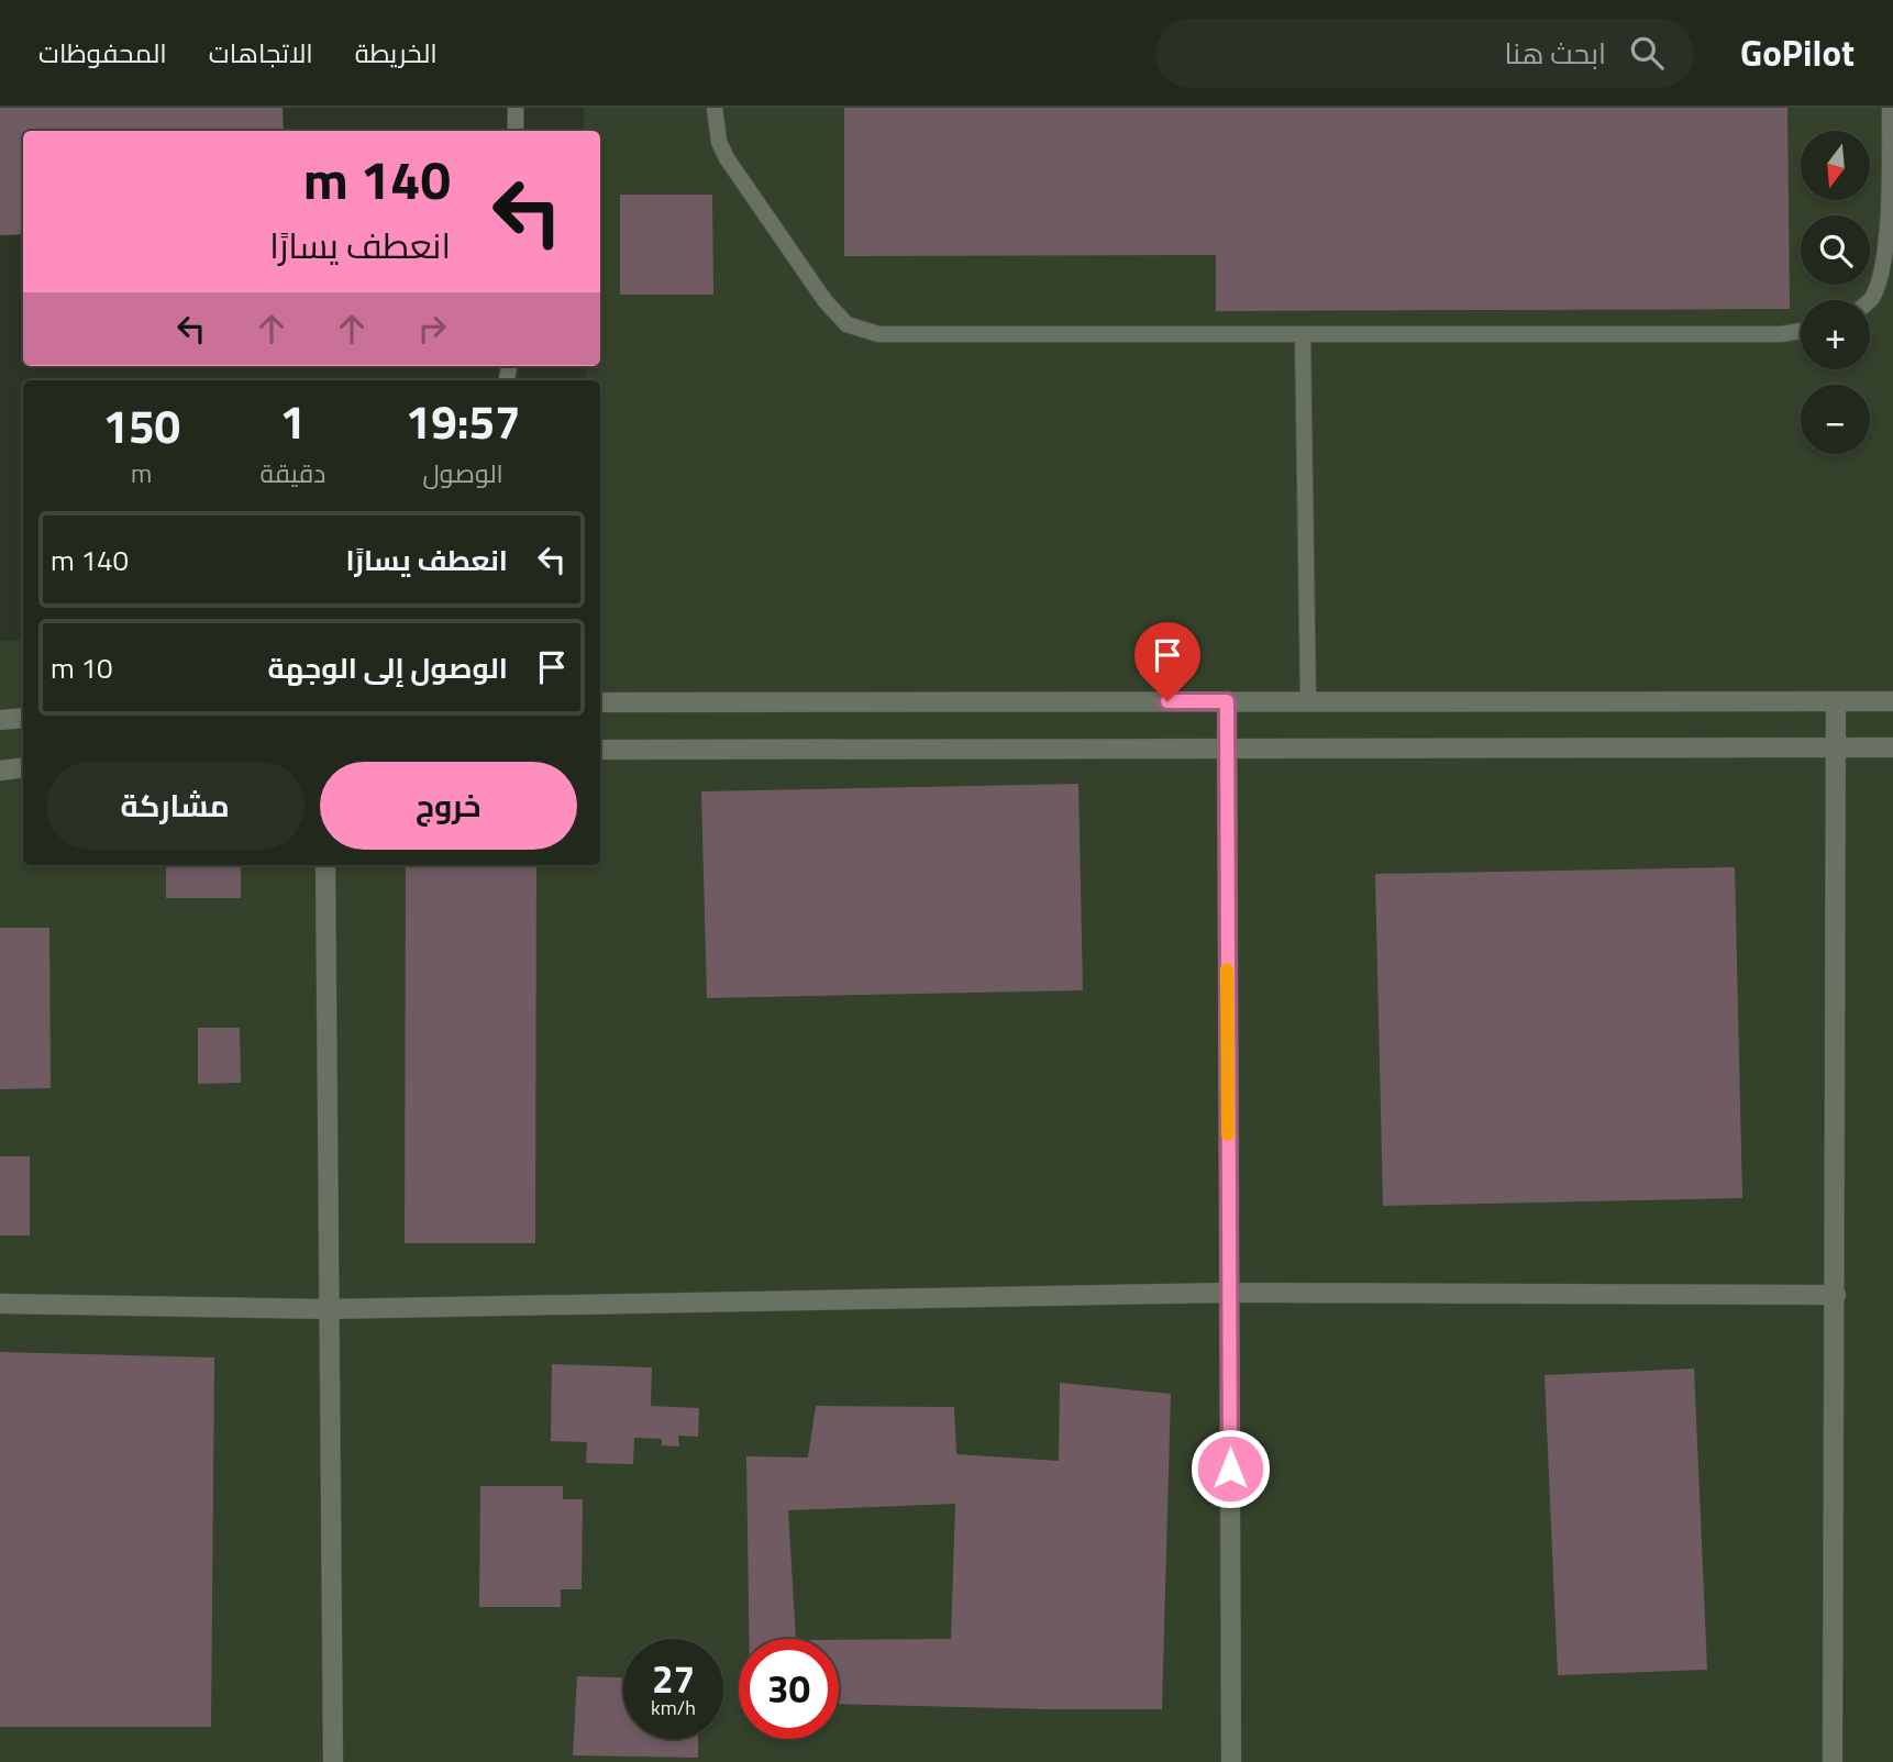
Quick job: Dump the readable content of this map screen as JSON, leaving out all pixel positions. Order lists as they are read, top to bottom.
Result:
{
  "north": "bottom",
  "page": {
    "header": "GoPilot",
    "search": "ابحث هنا",
    "nav": ["الخريطة", "الاتجاهات", "المحفوظات"],
    "map_buttons": ["+", "−"],
    "turn": ["140 m", "انعطف يسارًا"],
    "eta": [
      "19:57",
      "الوصول",
      "1",
      "دقيقة",
      "150",
      "m"
    ],
    "list": [
      {
        "name": "انعطف يسارًا",
        "value": "140 m"
      },
      {
        "name": "الوصول إلى الوجهة",
        "value": "10 m"
      }
    ],
    "buttons": ["خروج", "مشاركة"],
    "speed": "27 km/h",
    "limit": "30"
  }
}
